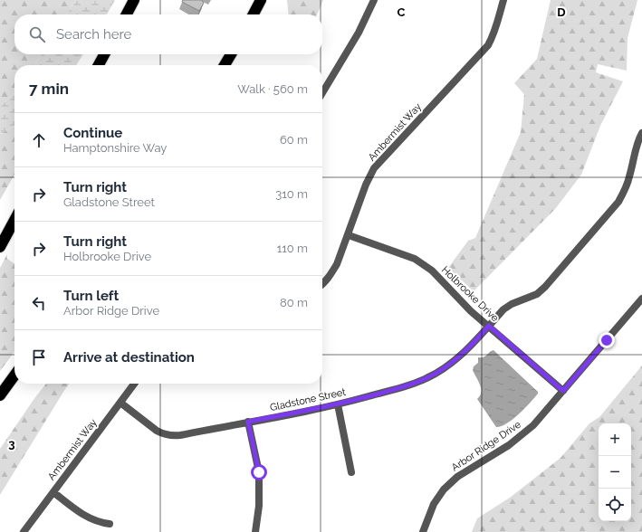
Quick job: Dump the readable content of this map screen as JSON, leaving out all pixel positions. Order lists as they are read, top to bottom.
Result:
{
  "streets": {
    "street": [
      "Ambermist Way",
      "Holbrooke Drive",
      "Gladstone Street",
      "Arbor Ridge Drive"
    ]
  },
  "crossings": [
    ["Ambermist Way", "Holbrooke Drive"],
    ["Ambermist Way", "Gladstone Street"],
    ["Holbrooke Drive", "Gladstone Street"],
    ["Holbrooke Drive", "Arbor Ridge Drive"]
  ],
  "page": {
    "search": "Search here",
    "heading": ["7 min", "Walk · 560 m"],
    "list": [
      ["Continue", "Hamptonshire Way", "60 m"],
      ["Turn right", "Gladstone Street", "310 m"],
      ["Turn right", "Holbrooke Drive", "110 m"],
      ["Turn left", "Arbor Ridge Drive", "80 m"],
      "Arrive at destination"
    ],
    "map_buttons": ["+", "−"]
  },
  "grid": {
    "columns": ["C", "D"],
    "rows": ["3"]
  }
}
